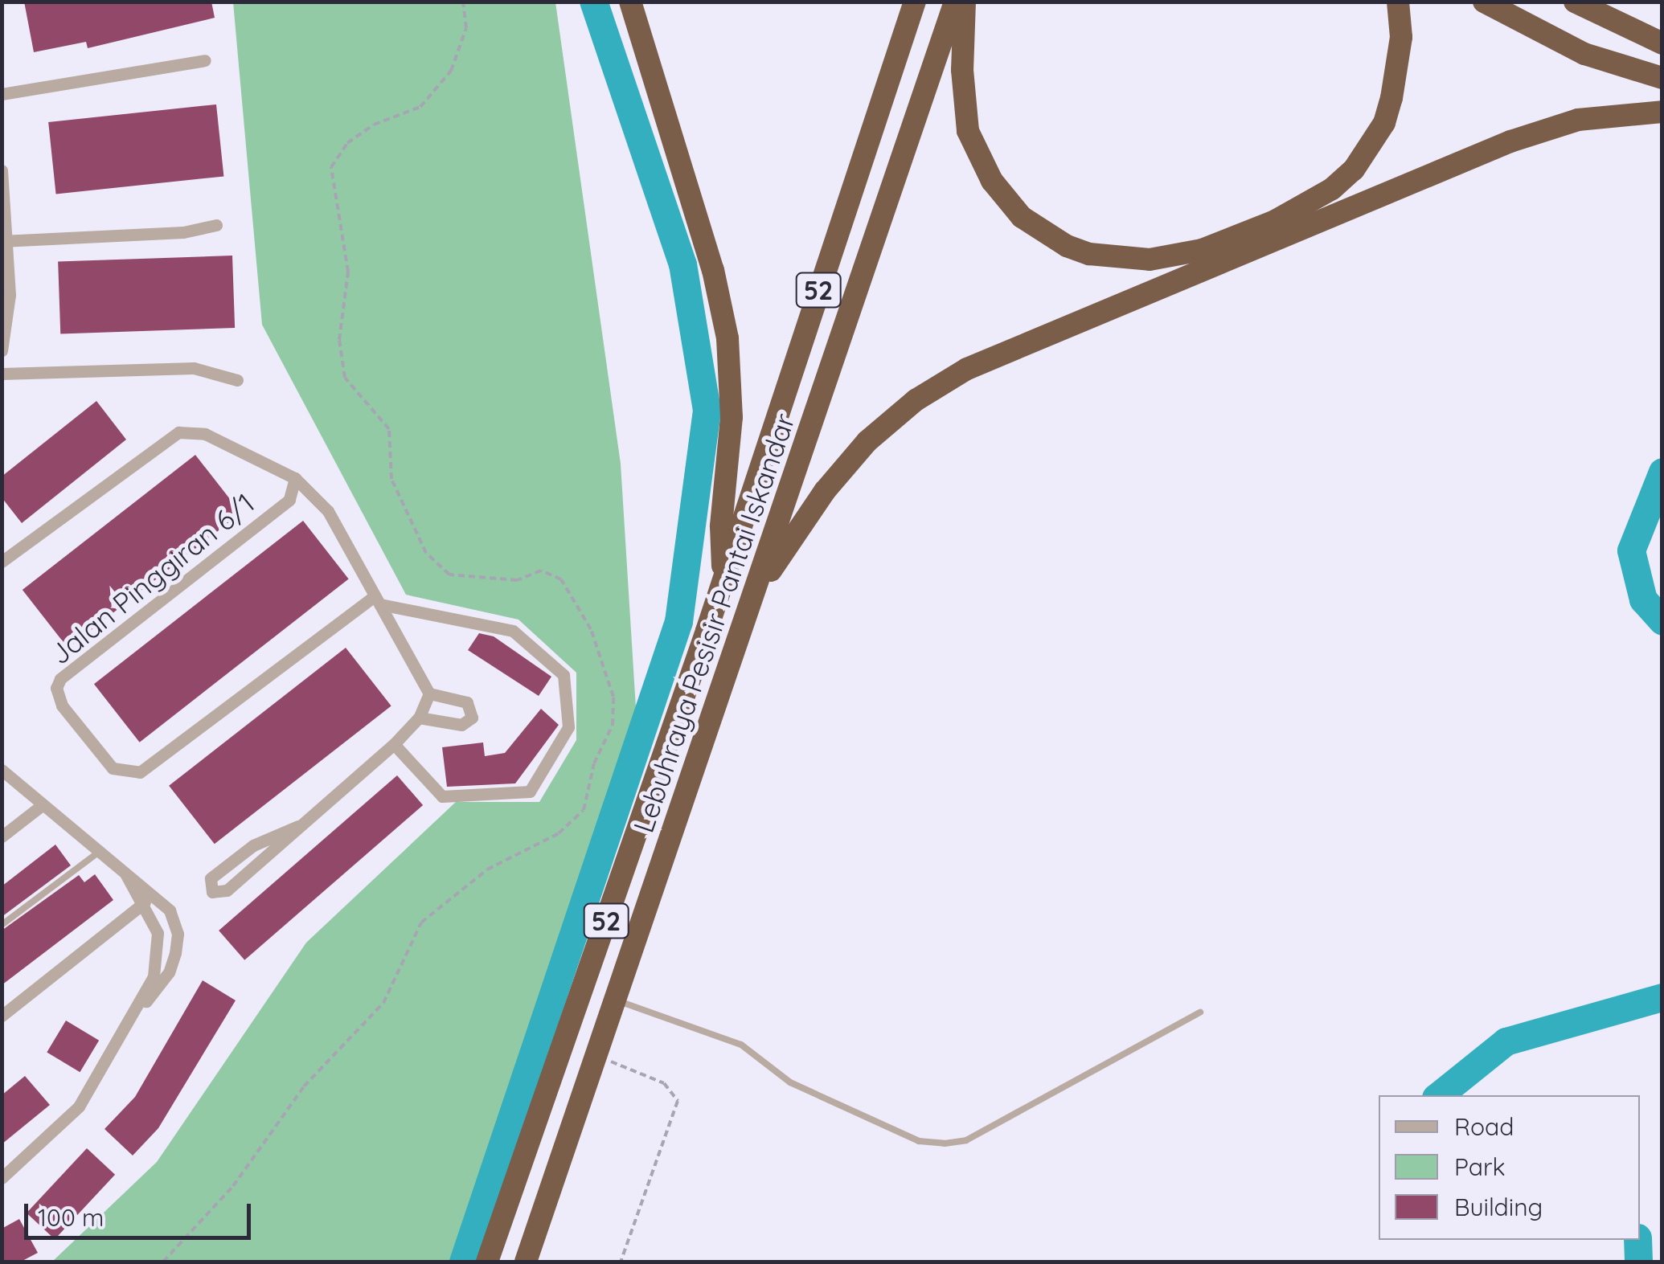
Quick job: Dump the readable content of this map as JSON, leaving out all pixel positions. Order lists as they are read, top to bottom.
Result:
{
  "streets": {
    "highway": ["52", "Lebuhraya Pesisir Pantai Iskandar"],
    "street": ["Jalan Pinggiran 6/1"]
  },
  "legend": ["Road", "Park", "Building"],
  "scale_bar": "100 m"
}
